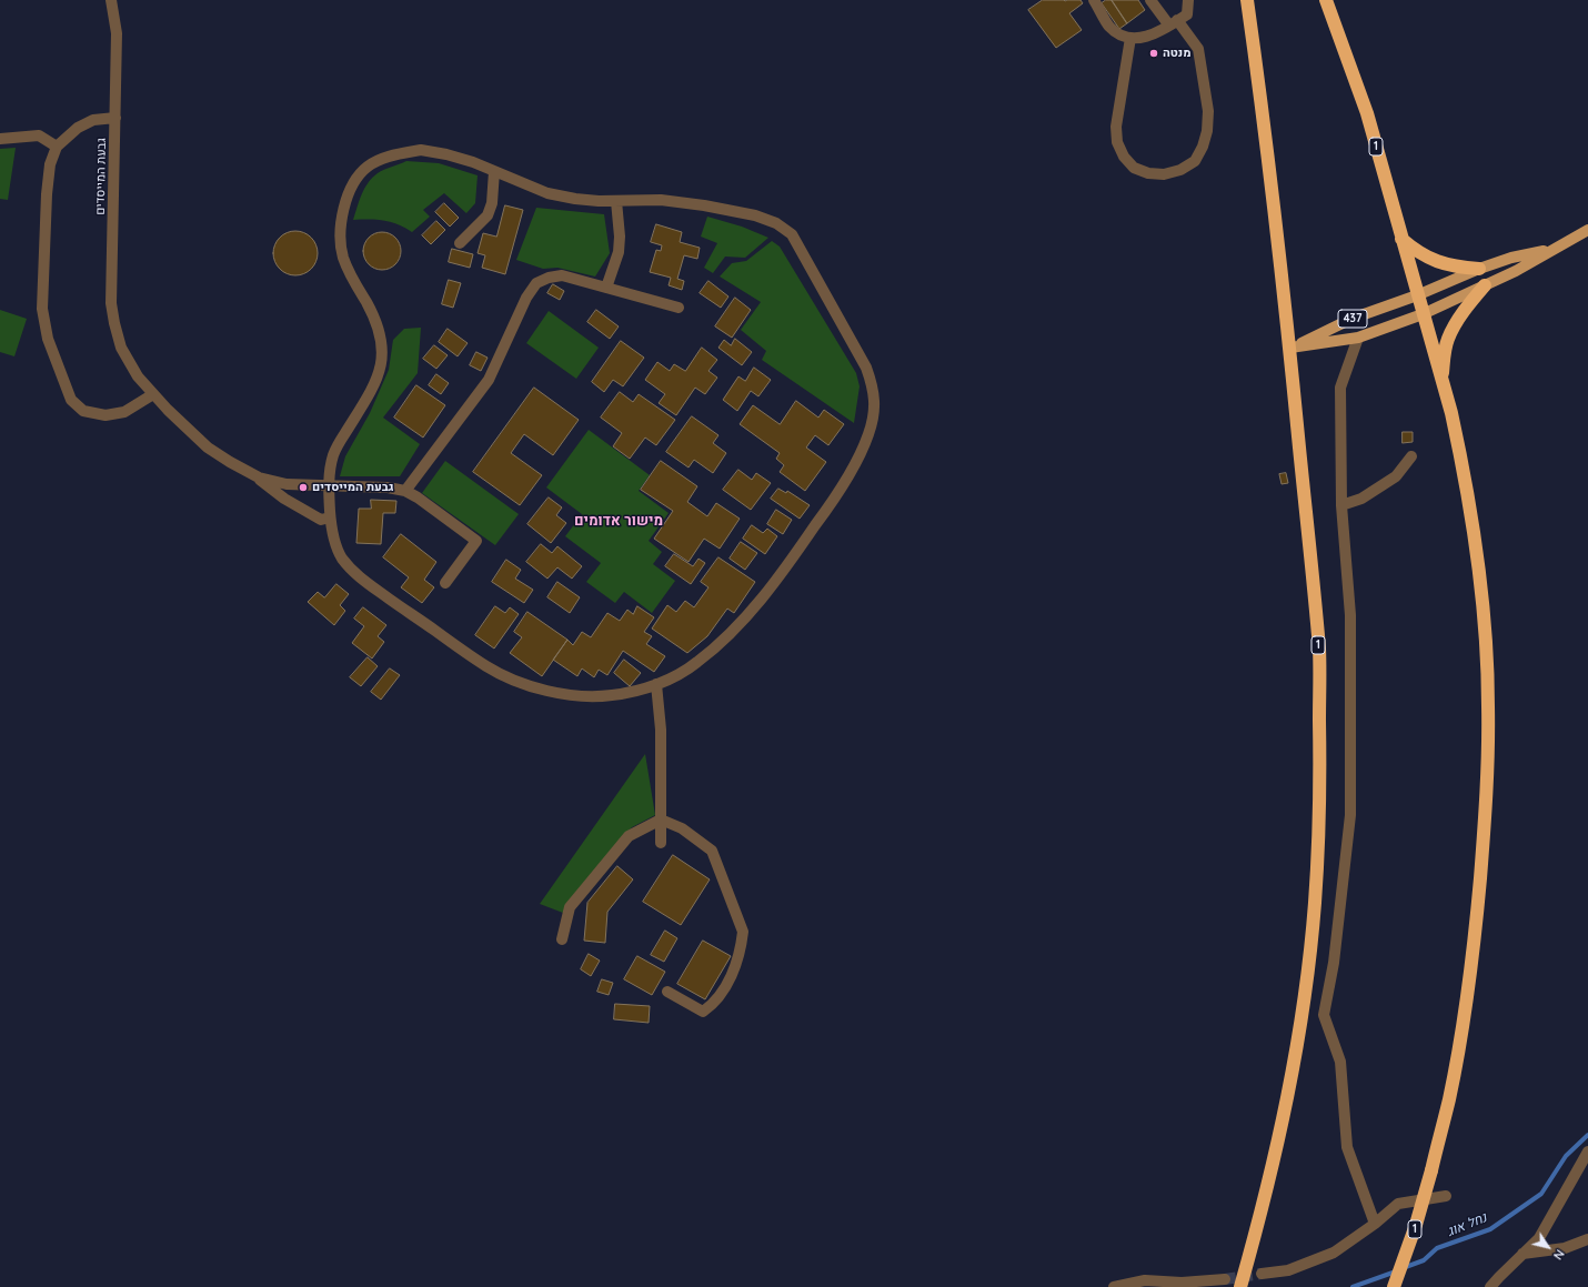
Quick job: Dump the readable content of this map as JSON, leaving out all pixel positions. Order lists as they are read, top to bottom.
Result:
{
  "streets": {
    "highway": ["1"],
    "main road": ["437"],
    "street": ["גבעת המייסדים"]
  },
  "crossings": [
    ["1", "437"]
  ],
  "districts": ["מישור אדומים"],
  "water": ["נחל אוג"],
  "places": ["מנטה", "גבעת המייסדים"],
  "north": "bottom right"
}
